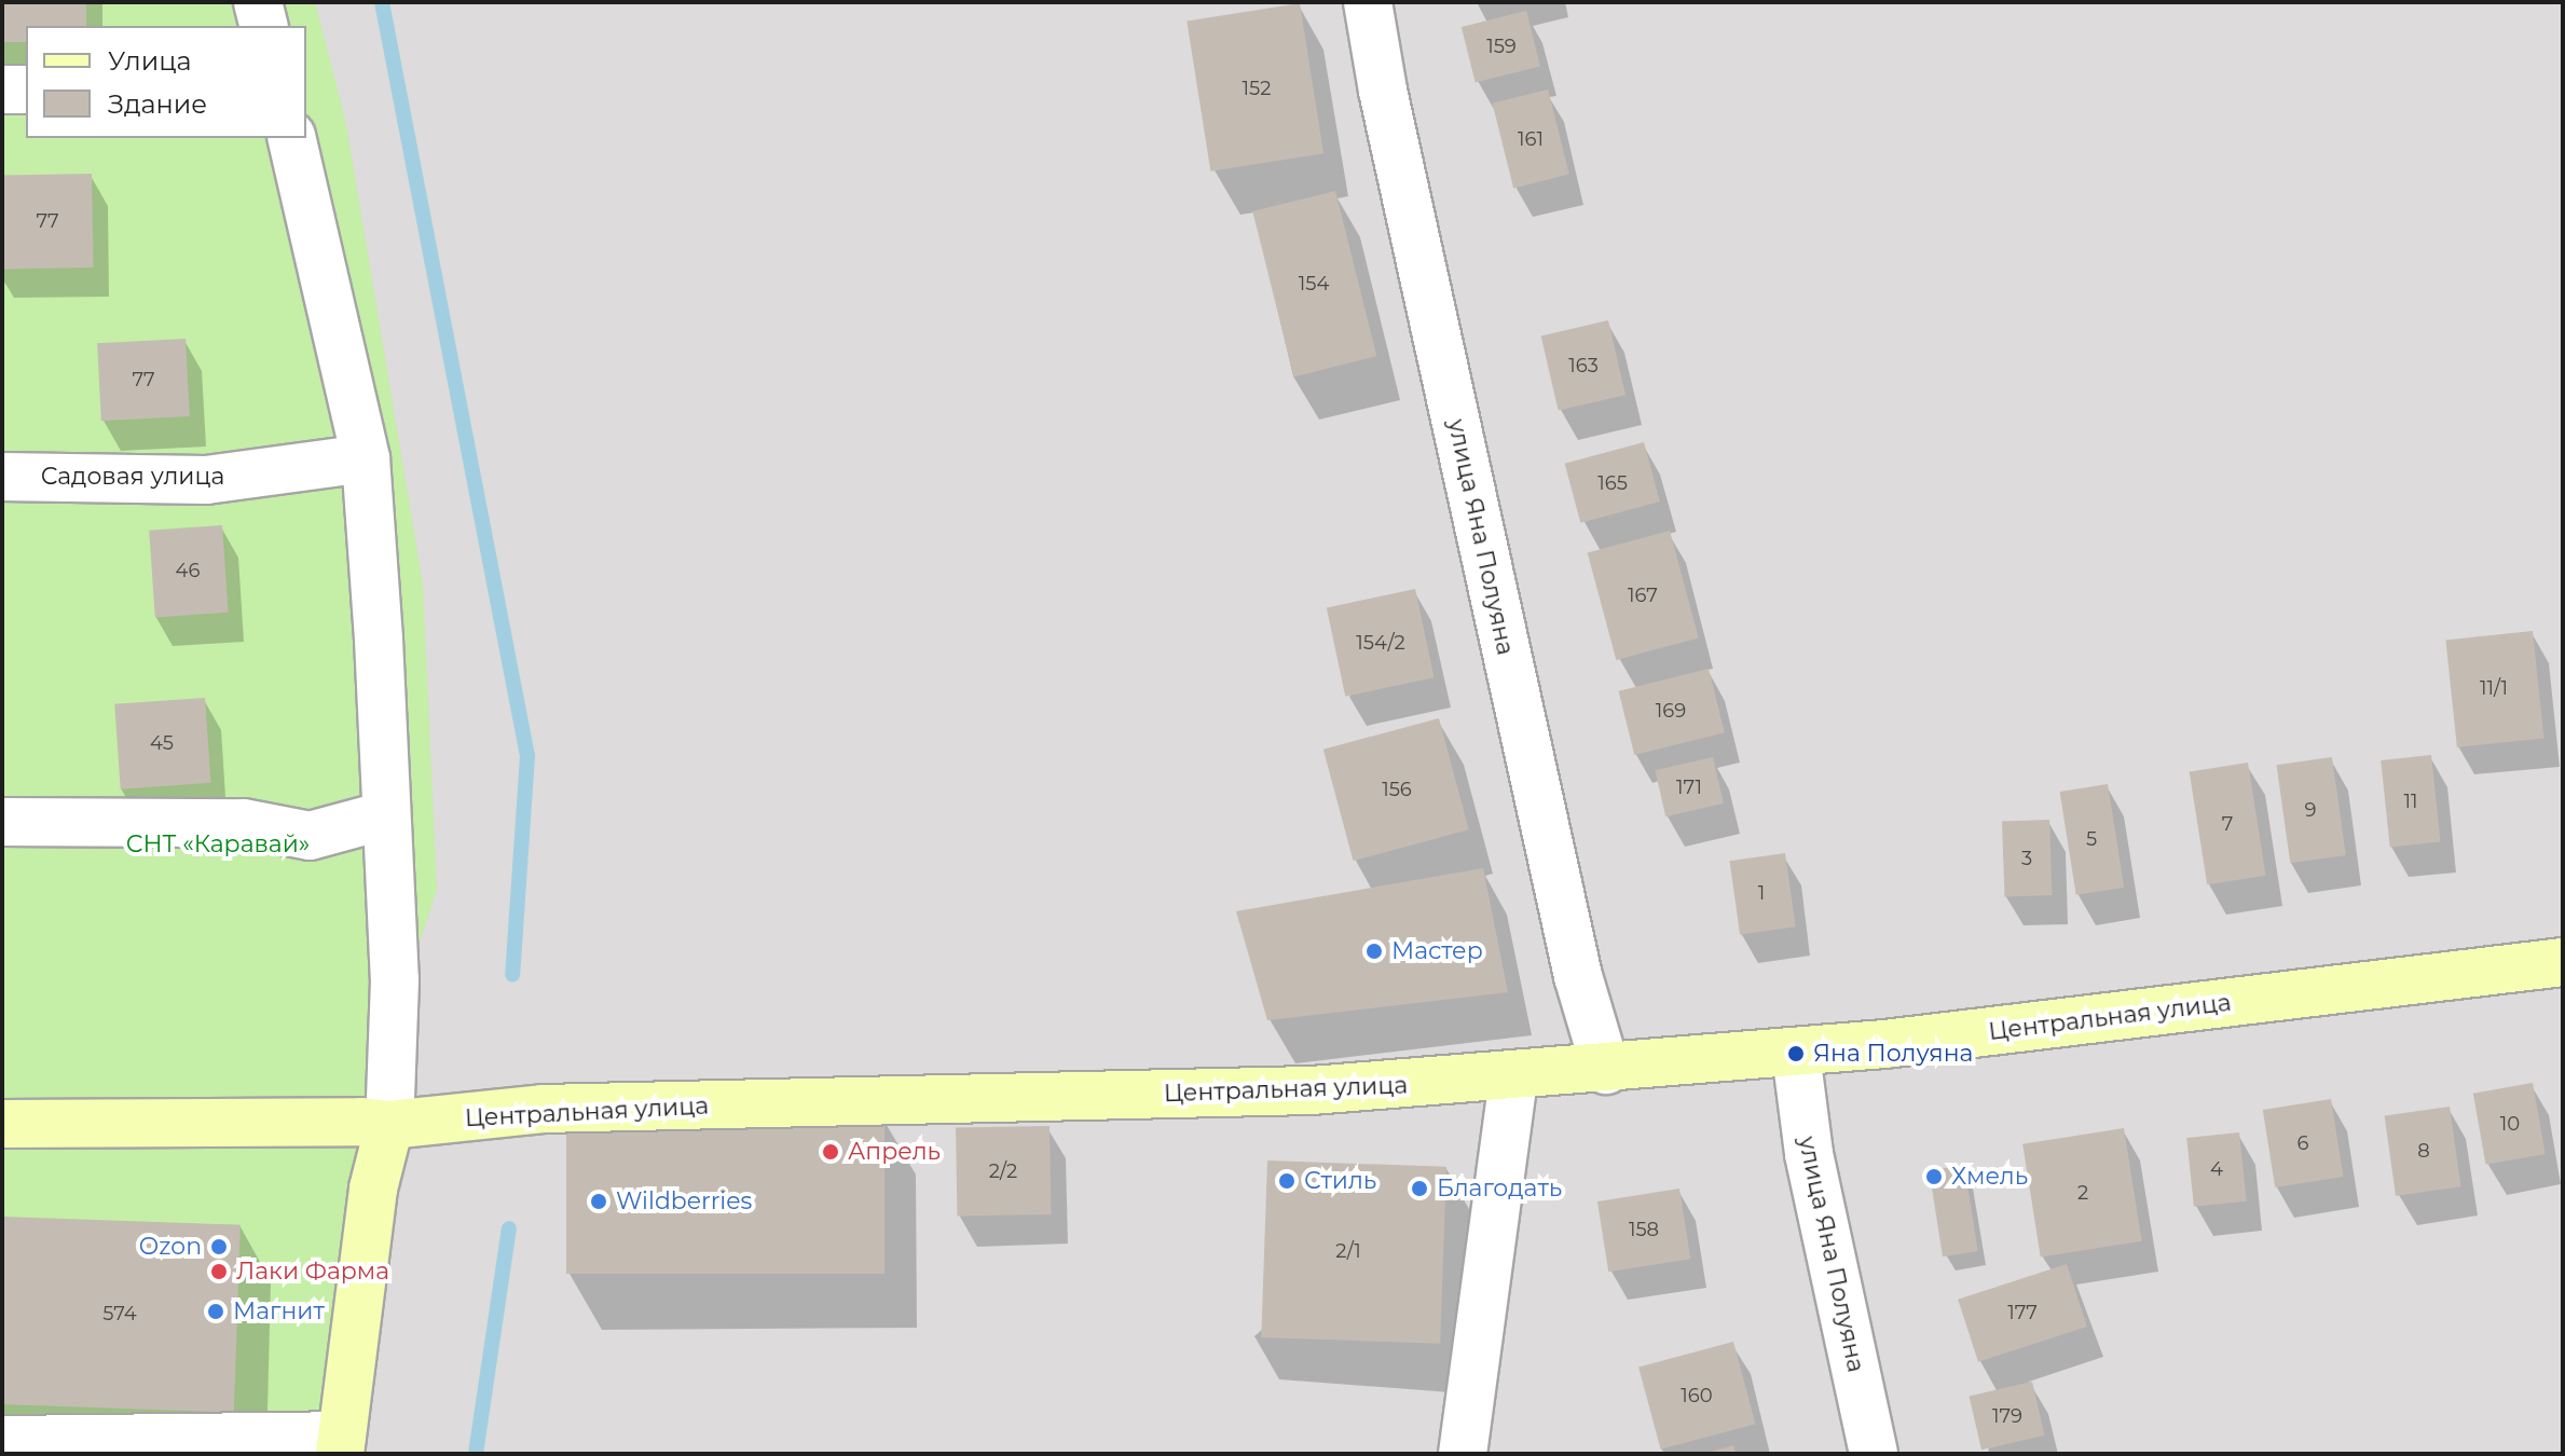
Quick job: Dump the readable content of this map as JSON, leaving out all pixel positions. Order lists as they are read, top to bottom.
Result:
{
  "streets": {
    "street": ["Садовая улица", "улица Яна Полуяна", "Центральная улица"]
  },
  "crossings": [
    ["улица Яна Полуяна", "Центральная улица"]
  ],
  "parks": ["СНТ «Каравай»"],
  "places": [
    "Мастер",
    "Яна Полуяна",
    "Апрель",
    "Хмель",
    "Стиль",
    "Благодать",
    "Wildberries",
    "Ozon",
    "Лаки Фарма",
    "Магнит"
  ],
  "house_numbers": [
    "159",
    "152",
    "161",
    "77",
    "154",
    "163",
    "77",
    "165",
    "46",
    "167",
    "154/2",
    "11/1",
    "169",
    "45",
    "171",
    "156",
    "11",
    "9",
    "7",
    "5",
    "3",
    "1",
    "10",
    "6",
    "8",
    "4",
    "2/2",
    "2",
    "158",
    "2/1",
    "177",
    "574",
    "160",
    "179"
  ],
  "legend": ["Улица", "Здание"]
}
